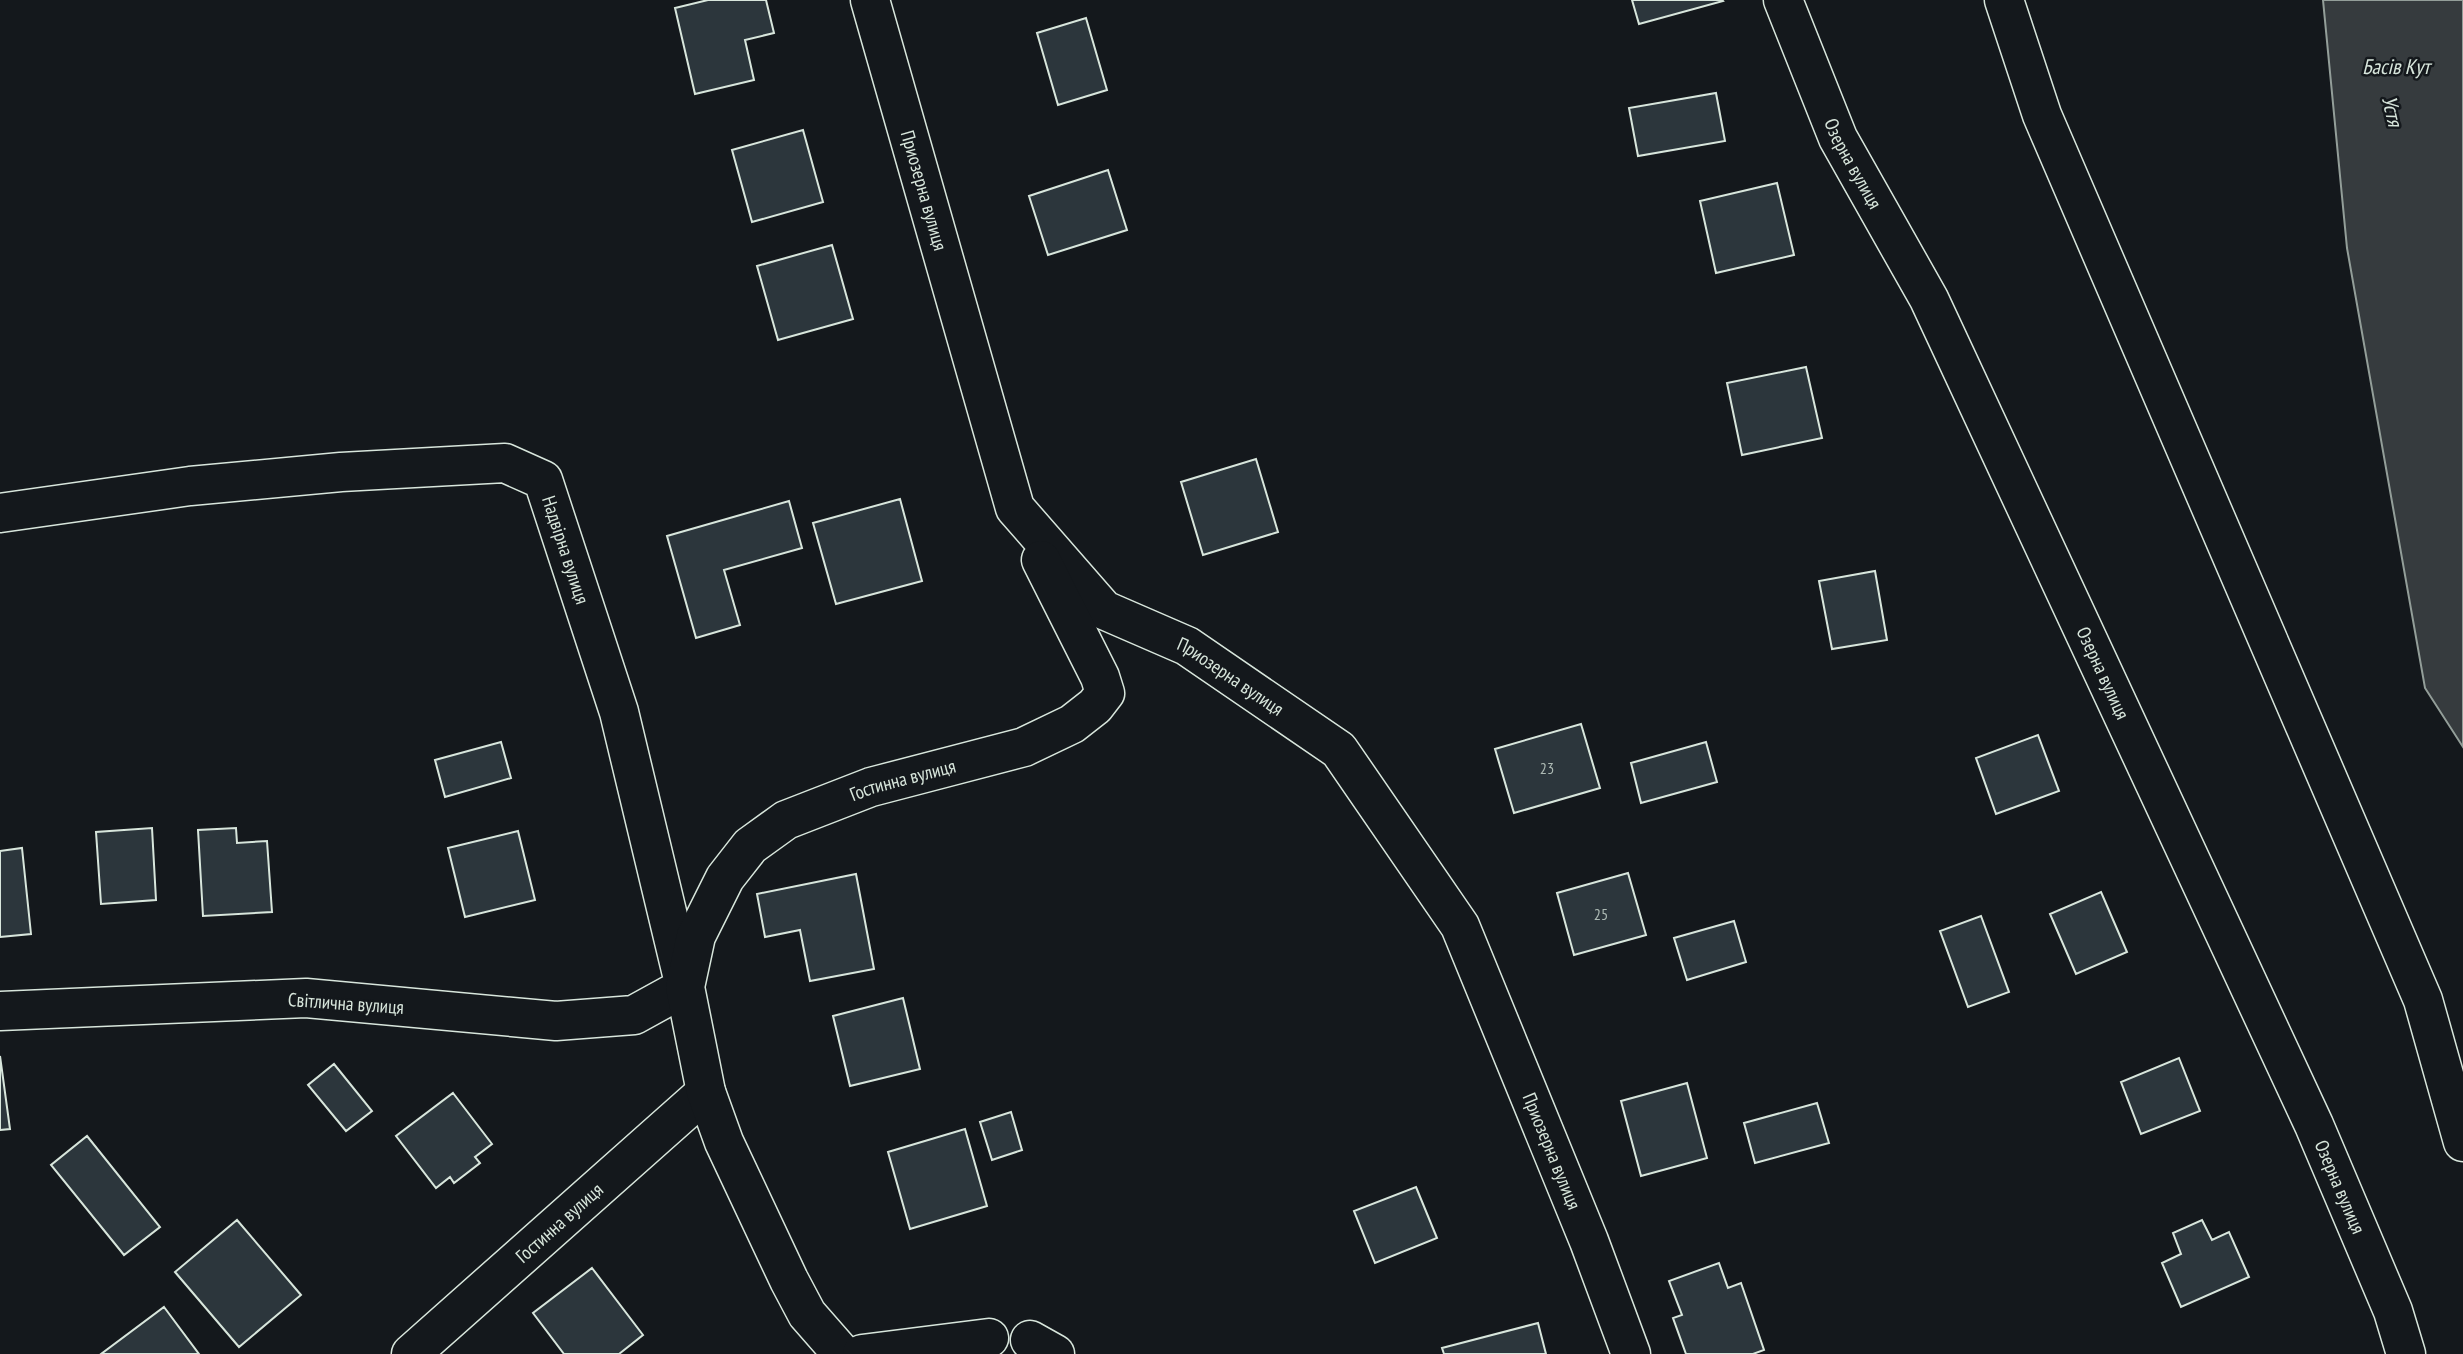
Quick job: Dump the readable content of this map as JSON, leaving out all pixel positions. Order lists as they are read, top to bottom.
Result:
{
  "streets": {
    "street": [
      "Озерна вулиця",
      "Приозерна вулиця",
      "Надвірна вулиця",
      "Гостинна вулиця",
      "Світлична вулиця"
    ]
  },
  "crossings": [
    ["Приозерна вулиця", "Гостинна вулиця"],
    ["Надвірна вулиця", "Гостинна вулиця"],
    ["Надвірна вулиця", "Світлична вулиця"],
    ["Гостинна вулиця", "Світлична вулиця"]
  ],
  "water": ["Басів Кут", "Устя"],
  "house_numbers": ["23", "25"]
}
